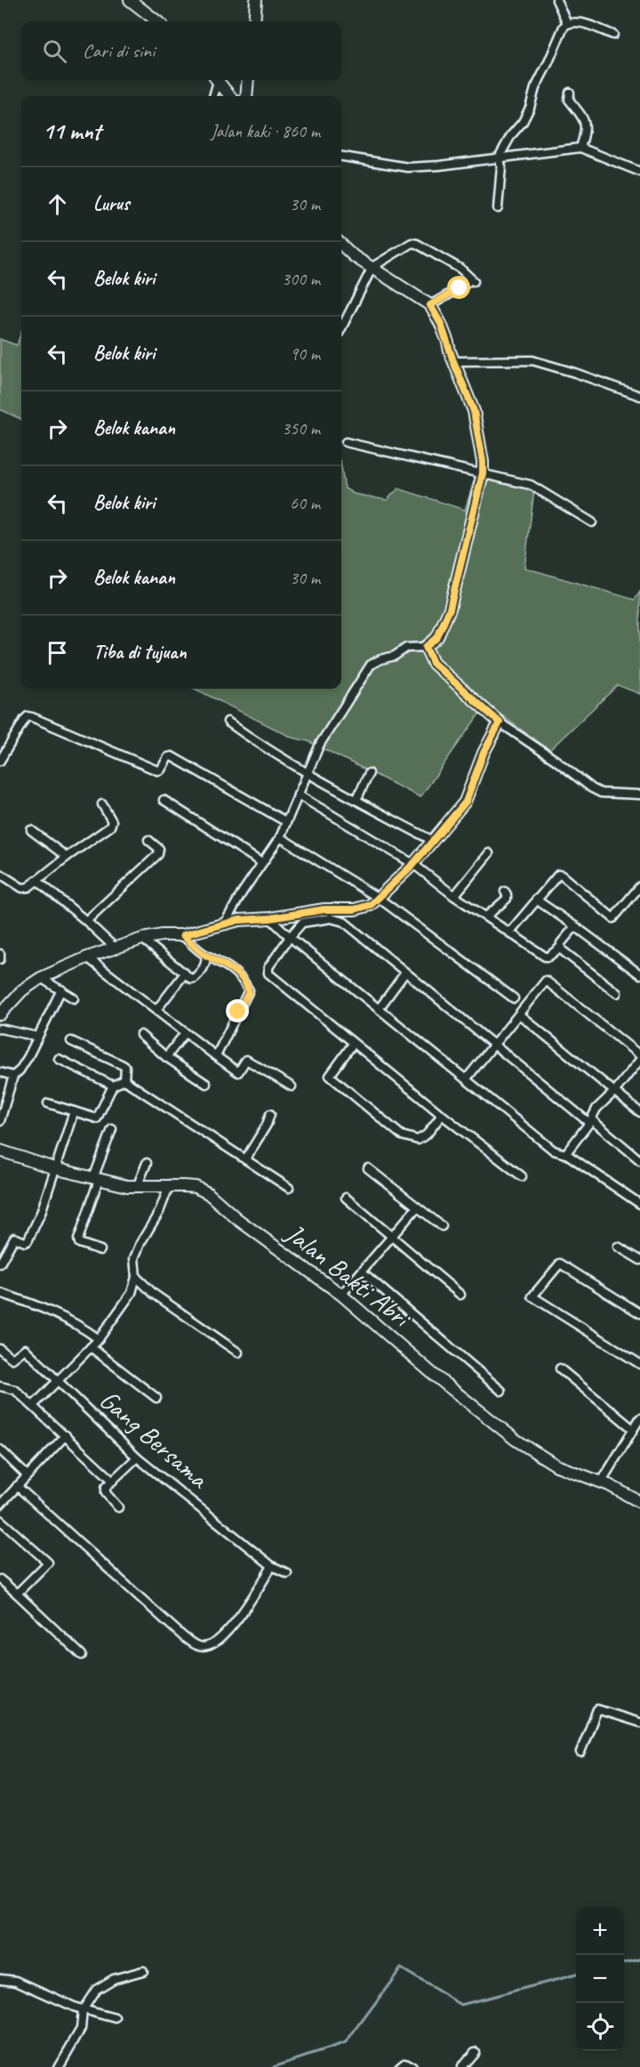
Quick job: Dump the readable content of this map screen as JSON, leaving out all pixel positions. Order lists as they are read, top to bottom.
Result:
{
  "streets": {
    "street": ["Jalan Bakti Abri", "Gang Bersama"]
  },
  "page": {
    "search": "Cari di sini",
    "heading": ["11 mnt", "Jalan kaki · 860 m"],
    "list": [
      ["Lurus", "30 m"],
      ["Belok kiri", "300 m"],
      ["Belok kiri", "90 m"],
      ["Belok kanan", "350 m"],
      ["Belok kiri", "60 m"],
      ["Belok kanan", "30 m"],
      "Tiba di tujuan"
    ],
    "map_buttons": ["+", "−"]
  }
}
